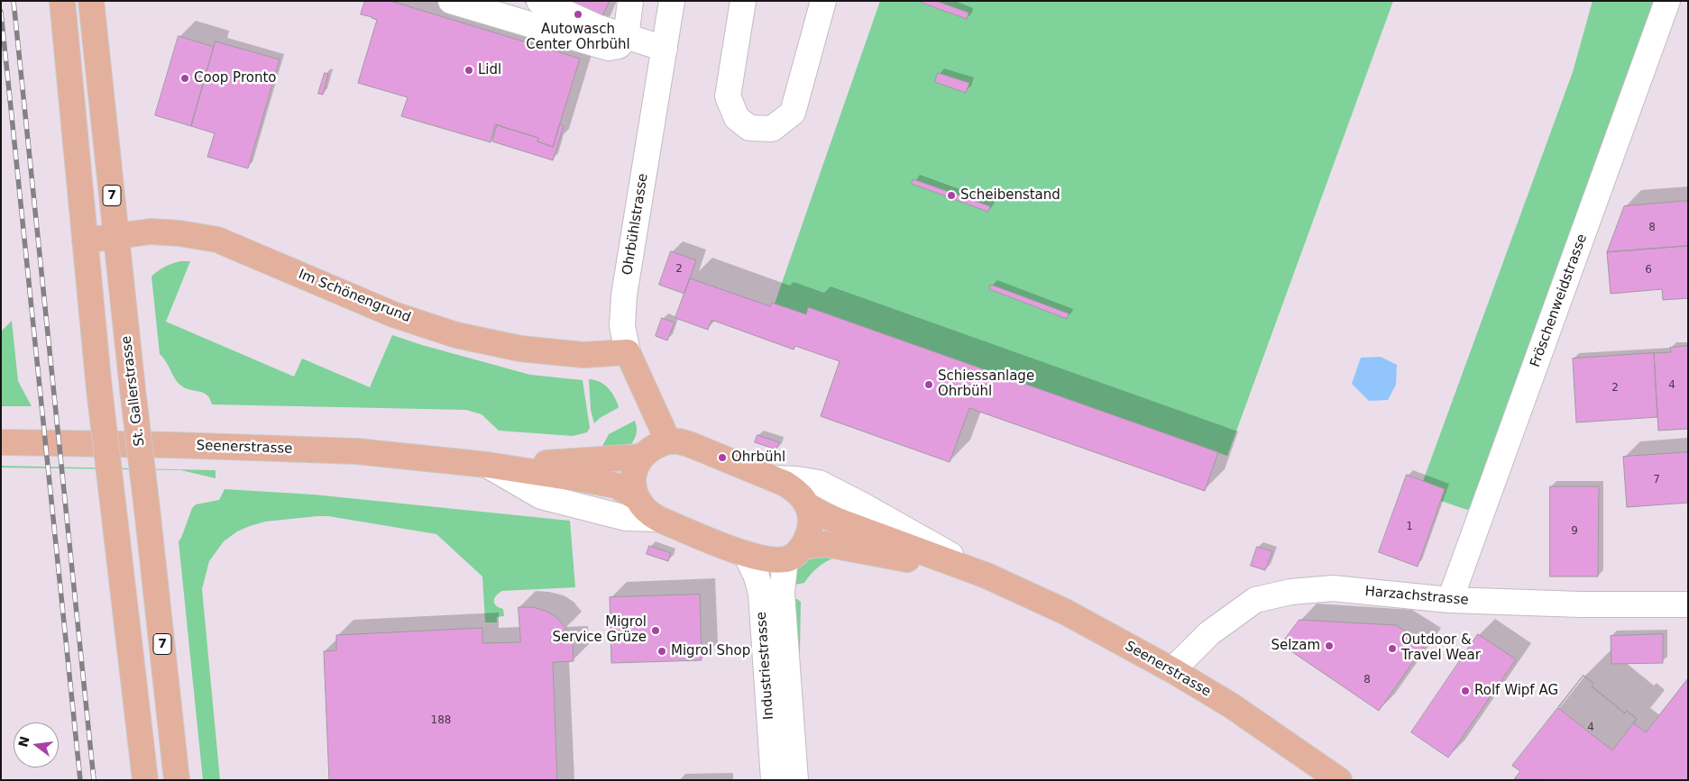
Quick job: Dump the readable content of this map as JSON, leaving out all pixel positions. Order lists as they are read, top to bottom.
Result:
{
  "streets": {
    "main road": [
      "7",
      "Ohrbühlstrasse",
      "Im Schönengrund",
      "St. Gallerstrasse",
      "Seenerstrasse"
    ],
    "street": ["Fröschenweidstrasse", "Harzachstrasse", "Industriestrasse"]
  },
  "crossings": [
    ["Ohrbühlstrasse", "Im Schönengrund"],
    ["Ohrbühlstrasse", "Seenerstrasse"],
    ["Im Schönengrund", "St. Gallerstrasse"],
    ["Fröschenweidstrasse", "Harzachstrasse"],
    ["Seenerstrasse", "Harzachstrasse"],
    ["Seenerstrasse", "Industriestrasse"]
  ],
  "places": [
    "Autowasch Center Ohrbühl",
    "Lidl",
    "Coop Pronto",
    "Scheibenstand",
    "Schiessanlage Ohrbühl",
    "Ohrbühl",
    "Migrol Service Grüze",
    "Selzam",
    "Outdoor & Travel Wear",
    "Migrol Shop",
    "Rolf Wipf AG"
  ],
  "house_numbers": [
    "8",
    "2",
    "6",
    "4",
    "2",
    "7",
    "1",
    "9",
    "8",
    "188",
    "4"
  ],
  "north": "left"
}
